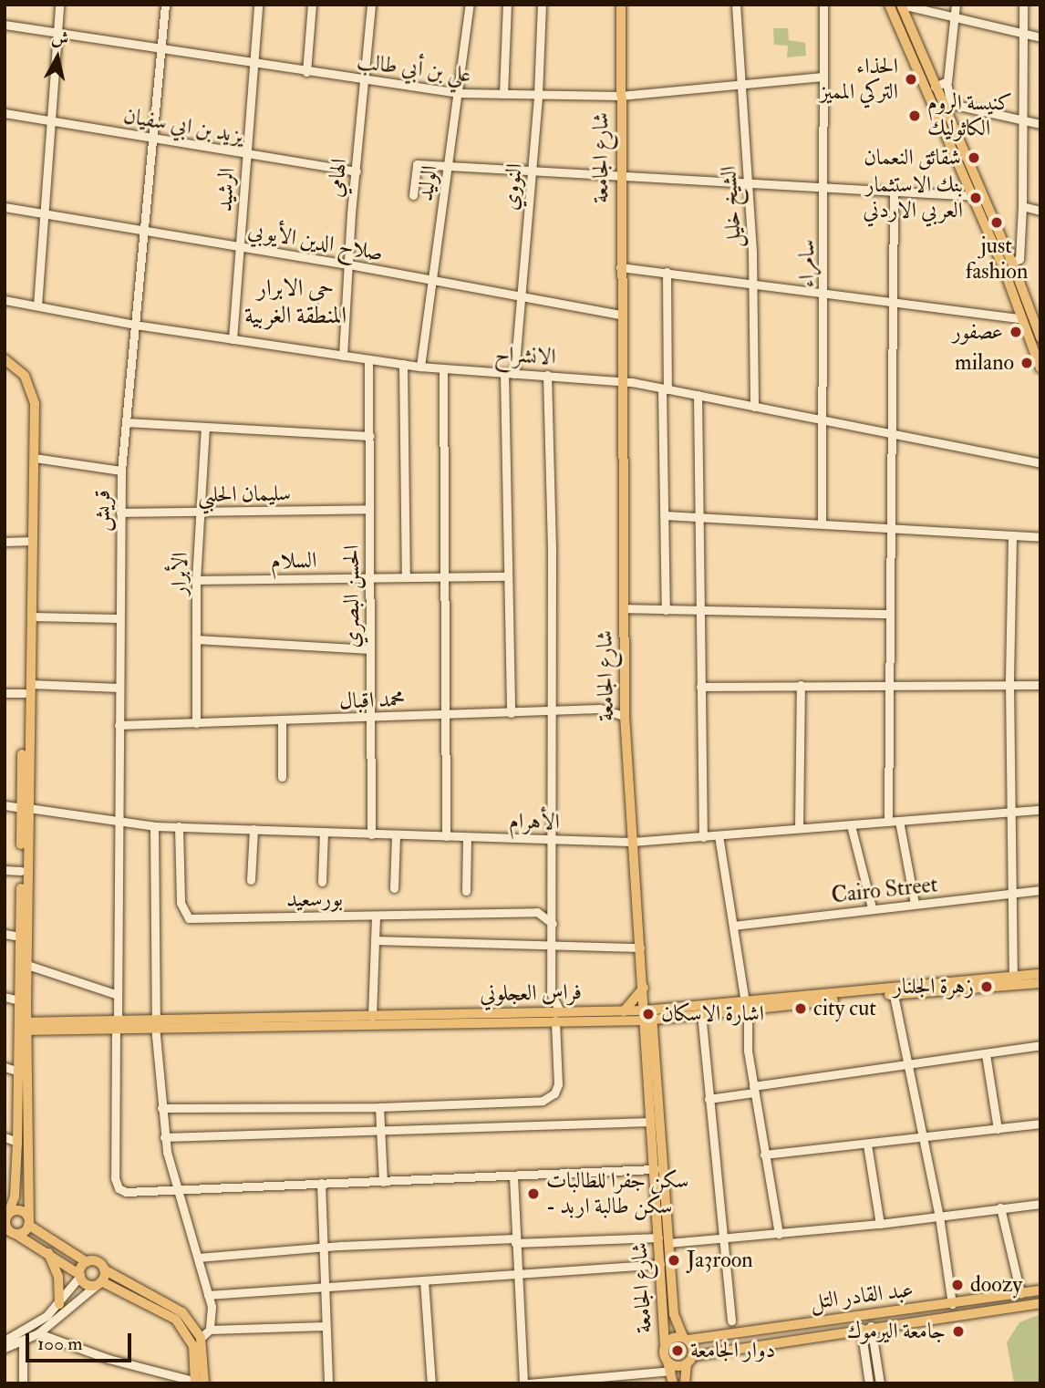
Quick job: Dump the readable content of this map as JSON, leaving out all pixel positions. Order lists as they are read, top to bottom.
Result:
{
  "streets": {
    "main road": ["شارع الجامعة", "فراس العجلوني", "عبد القادر التل"],
    "street": [
      "علي بن أبي طالب",
      "يزيد بن ابي سفيان",
      "الهامي",
      "الوليد",
      "النووي",
      "الرشيد",
      "الشيخ خليل",
      "صلاح الدين الأيوبي",
      "سامراء",
      "الانشراح",
      "سليمان الحلبي",
      "قريش",
      "السلام",
      "الأبرار",
      "الحسن البصري",
      "محمد اقبال",
      "الأهرام",
      "Cairo Street",
      "بورسعيد"
    ]
  },
  "crossings": [
    ["علي بن أبي طالب", "شارع الجامعة"],
    ["علي بن أبي طالب", "الهامي"],
    ["علي بن أبي طالب", "الوليد"],
    ["علي بن أبي طالب", "النووي"],
    ["علي بن أبي طالب", "الرشيد"],
    ["علي بن أبي طالب", "الشيخ خليل"],
    ["علي بن أبي طالب", "سامراء"],
    ["علي بن أبي طالب", "قريش"],
    ["يزيد بن ابي سفيان", "الهامي"],
    ["يزيد بن ابي سفيان", "الرشيد"],
    ["يزيد بن ابي سفيان", "قريش"],
    ["شارع الجامعة", "صلاح الدين الأيوبي"],
    ["شارع الجامعة", "الانشراح"],
    ["شارع الجامعة", "محمد اقبال"],
    ["شارع الجامعة", "الأهرام"],
    ["شارع الجامعة", "فراس العجلوني"],
    ["شارع الجامعة", "عبد القادر التل"],
    ["الهامي", "صلاح الدين الأيوبي"],
    ["الهامي", "الانشراح"],
    ["الوليد", "صلاح الدين الأيوبي"],
    ["الوليد", "الانشراح"],
    ["النووي", "صلاح الدين الأيوبي"],
    ["النووي", "الانشراح"],
    ["الرشيد", "صلاح الدين الأيوبي"],
    ["الرشيد", "الانشراح"],
    ["الشيخ خليل", "الانشراح"],
    ["صلاح الدين الأيوبي", "قريش"],
    ["سامراء", "الانشراح"],
    ["الانشراح", "قريش"],
    ["الانشراح", "الحسن البصري"],
    ["سليمان الحلبي", "قريش"],
    ["سليمان الحلبي", "الأبرار"],
    ["سليمان الحلبي", "الحسن البصري"],
    ["قريش", "محمد اقبال"],
    ["قريش", "الأهرام"],
    ["قريش", "فراس العجلوني"],
    ["السلام", "الأبرار"],
    ["السلام", "الحسن البصري"],
    ["الأبرار", "محمد اقبال"],
    ["الحسن البصري", "محمد اقبال"],
    ["الحسن البصري", "الأهرام"],
    ["الأهرام", "بورسعيد"]
  ],
  "districts": ["حي الابرار المنطقة الغربية"],
  "places": [
    "الحذاء التركي المميز",
    "كنيسة الروم الكاثوليك",
    "شقائق النعمان",
    "بنك الاستثمار العربي الاردني",
    "just fashion",
    "عصفور",
    "milano",
    "زهرة الجلنار",
    "city cut",
    "اشارة الاسكان",
    "سكن جفرا للطالبات - سكن طالبة اربد",
    "Ja3roon",
    "doozy",
    "جامعة اليرموك",
    "دوار الجامعة"
  ],
  "scale_bar": "100 m",
  "north": "top"
}
